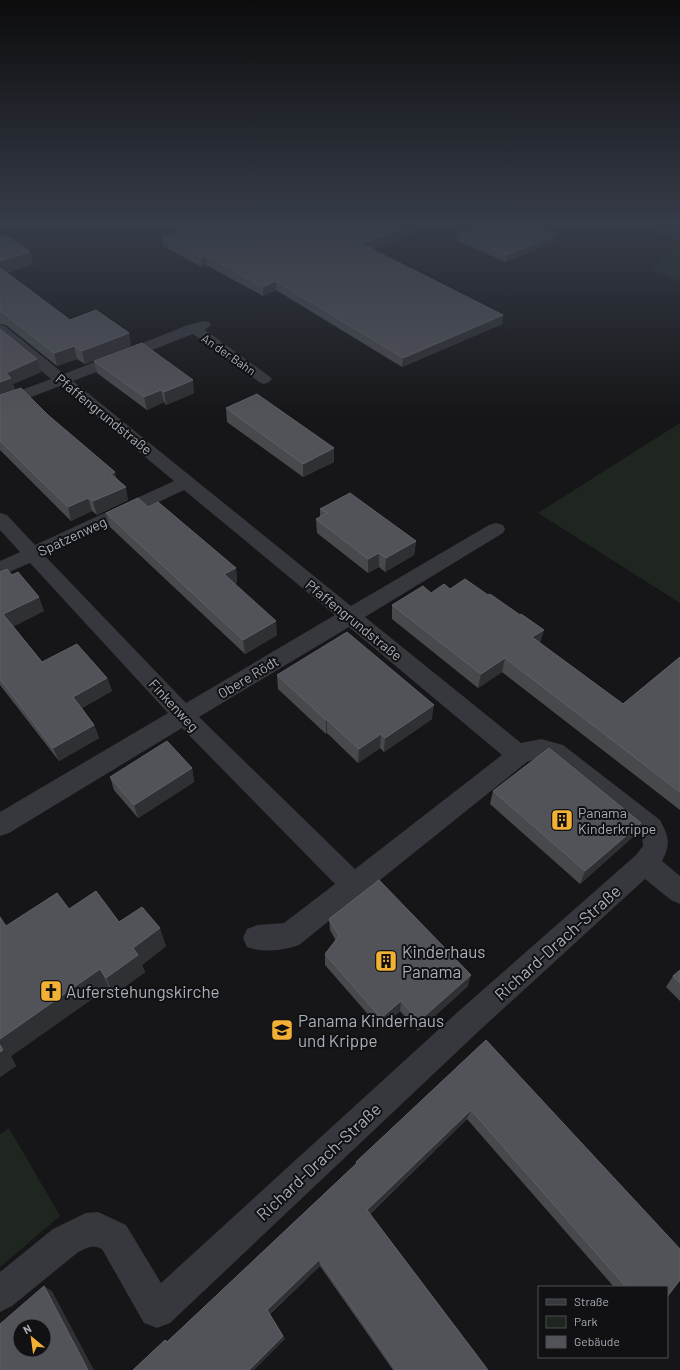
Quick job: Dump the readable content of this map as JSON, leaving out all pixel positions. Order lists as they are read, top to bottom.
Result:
{
  "streets": {
    "street": [
      "An der Bahn",
      "Pfaffengrundstraße",
      "Spatzenweg",
      "Obere Rödt",
      "Finkenweg",
      "Richard-Drach-Straße"
    ]
  },
  "crossings": [
    ["An der Bahn", "Pfaffengrundstraße"],
    ["Pfaffengrundstraße", "Spatzenweg"],
    ["Pfaffengrundstraße", "Obere Rödt"],
    ["Spatzenweg", "Finkenweg"],
    ["Obere Rödt", "Finkenweg"]
  ],
  "places": {
    "building": ["Panama Kinderkrippe", "Kinderhaus Panama"],
    "church": ["Auferstehungskirche"],
    "school or university": ["Panama Kinderhaus und Krippe"]
  },
  "legend": ["Straße", "Park", "Gebäude"],
  "north": "top left"
}
